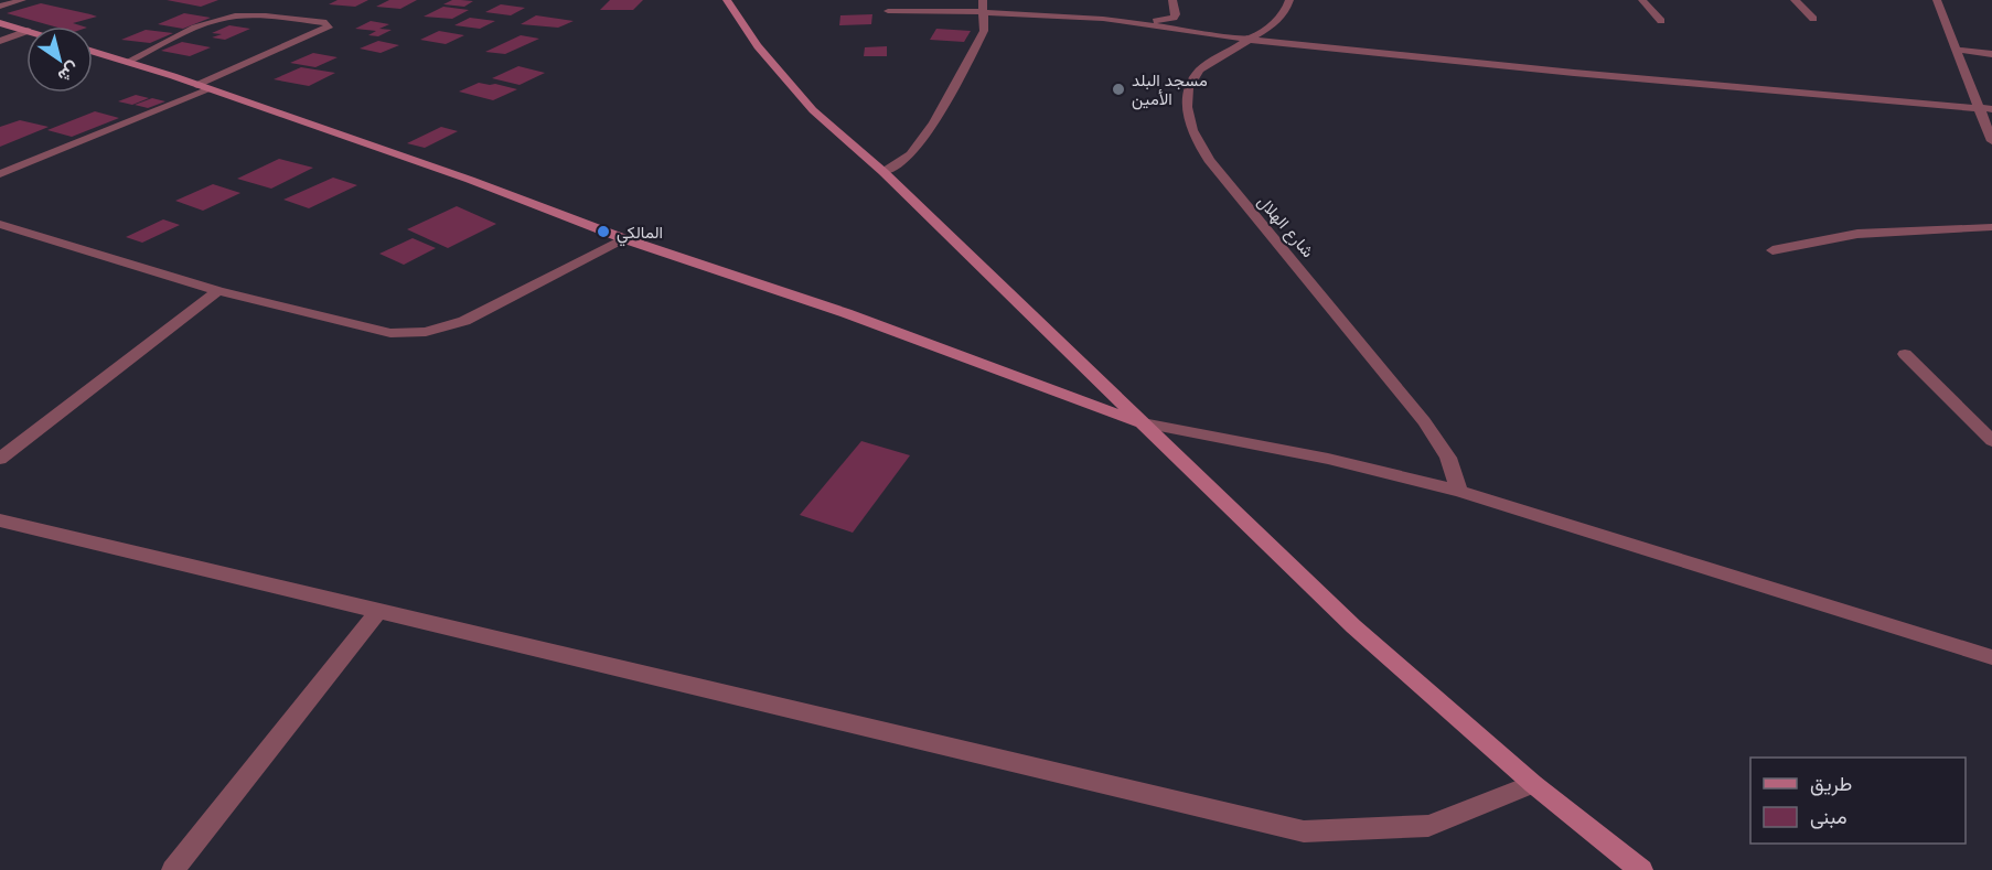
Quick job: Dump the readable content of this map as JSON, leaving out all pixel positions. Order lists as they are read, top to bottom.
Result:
{
  "streets": {
    "street": ["شارع الهلال"]
  },
  "places": ["مسجد البلد الأمين", "المالكي"],
  "legend": ["طريق", "مبنى"],
  "north": "bottom right"
}
